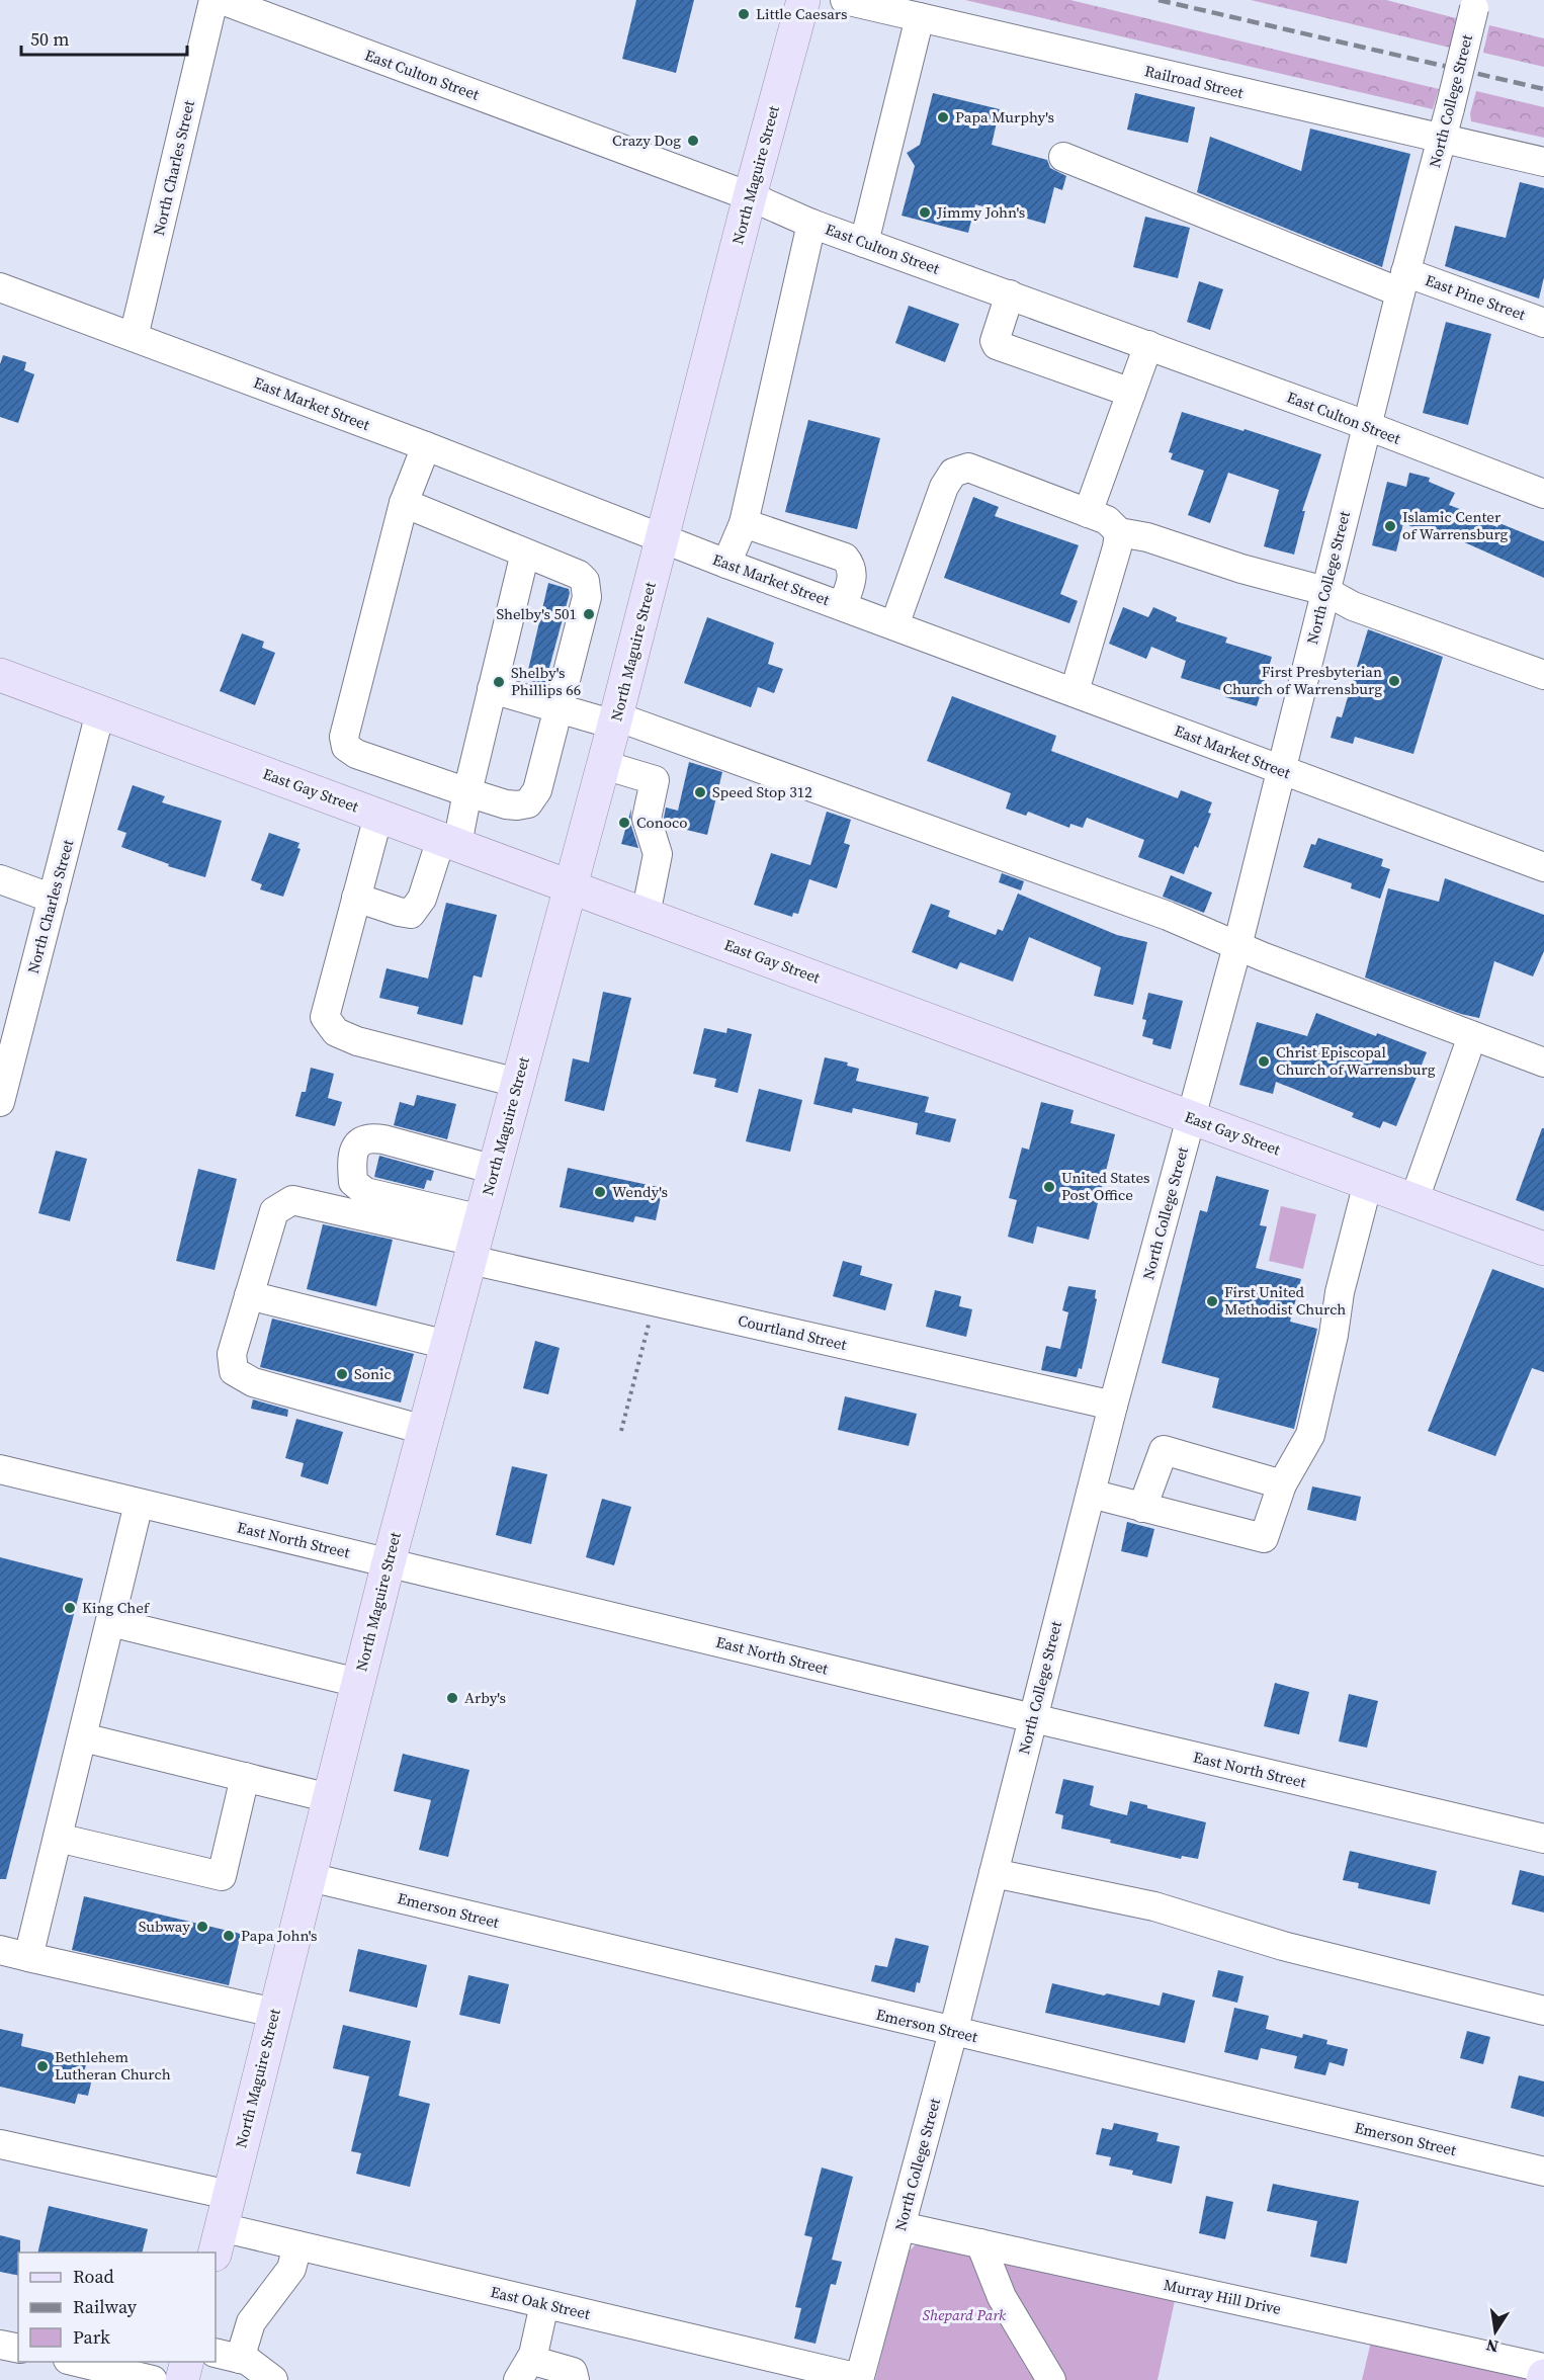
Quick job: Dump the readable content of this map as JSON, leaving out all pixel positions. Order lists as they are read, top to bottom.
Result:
{
  "streets": {
    "main road": ["North Maguire Street", "East Gay Street"],
    "street": [
      "East Culton Street",
      "Railroad Street",
      "North College Street",
      "North Charles Street",
      "East Pine Street",
      "East Market Street",
      "Courtland Street",
      "East North Street",
      "Emerson Street",
      "Murray Hill Drive",
      "East Oak Street"
    ]
  },
  "crossings": [
    ["East Culton Street", "North College Street"],
    ["East Culton Street", "North Maguire Street"],
    ["Railroad Street", "North College Street"],
    ["North College Street", "East Pine Street"],
    ["North College Street", "East Market Street"],
    ["North College Street", "East Gay Street"],
    ["North College Street", "Courtland Street"],
    ["North College Street", "East North Street"],
    ["North College Street", "Emerson Street"],
    ["North College Street", "Murray Hill Drive"],
    ["North College Street", "East Oak Street"],
    ["North Charles Street", "East Market Street"],
    ["North Charles Street", "East Gay Street"],
    ["North Maguire Street", "East Market Street"],
    ["North Maguire Street", "East Gay Street"],
    ["North Maguire Street", "Courtland Street"],
    ["North Maguire Street", "East North Street"],
    ["North Maguire Street", "Emerson Street"],
    ["North Maguire Street", "East Oak Street"]
  ],
  "parks": ["Shepard Park"],
  "places": [
    "Little Caesars",
    "Papa Murphy's",
    "Crazy Dog",
    "Jimmy John's",
    "Islamic Center of Warrensburg",
    "Shelby's 501",
    "First Presbyterian Church of Warrensburg",
    "Shelby's Phillips 66",
    "Speed Stop 312",
    "Conoco",
    "Christ Episcopal Church of Warrensburg",
    "United States Post Office",
    "Wendy's",
    "First United Methodist Church",
    "Sonic",
    "King Chef",
    "Arby's",
    "Subway",
    "Papa John's",
    "Bethlehem Lutheran Church"
  ],
  "legend": ["Road", "Railway", "Park"],
  "scale_bar": "50 m",
  "north": "bottom"
}
